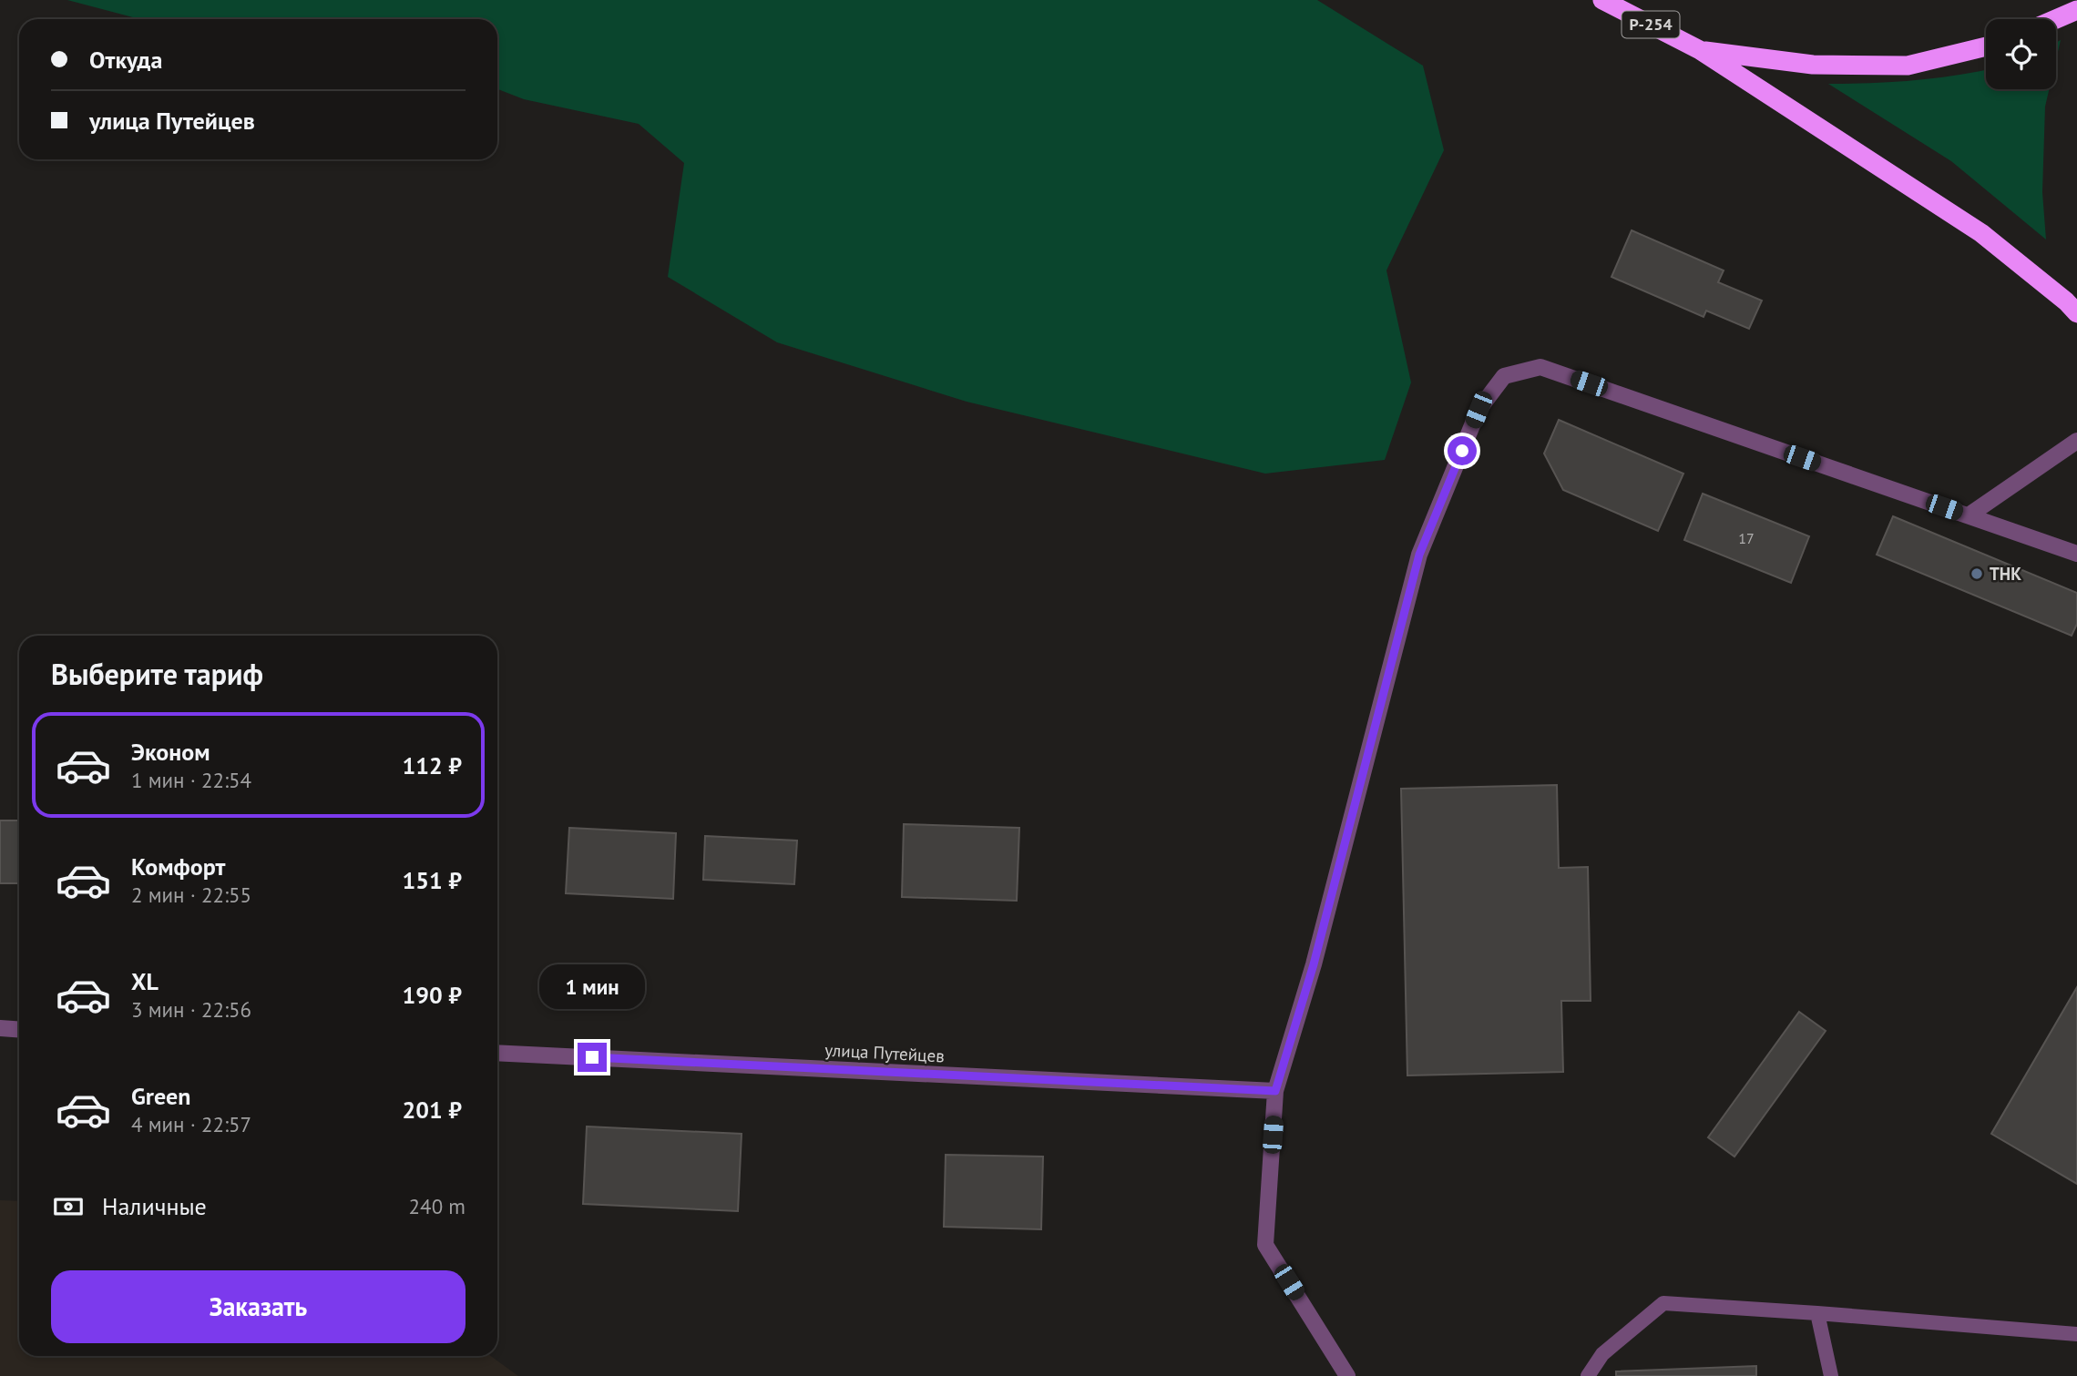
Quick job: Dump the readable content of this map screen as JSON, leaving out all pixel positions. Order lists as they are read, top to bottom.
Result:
{
  "streets": {
    "highway": ["Р-254"],
    "street": ["улица Путейцев"]
  },
  "places": ["ТНК"],
  "house_numbers": ["17"],
  "page": {
    "banner": ["Откуда", "улица Путейцев"],
    "heading": "Выберите тариф",
    "list": [
      {
        "name": "Эконом",
        "note": "1 мин · 22:54",
        "value": "112 ₽"
      },
      {
        "name": "Комфорт",
        "note": "2 мин · 22:55",
        "value": "151 ₽"
      },
      {
        "name": "XL",
        "note": "3 мин · 22:56",
        "value": "190 ₽"
      },
      {
        "name": "Green",
        "note": "4 мин · 22:57",
        "value": "201 ₽"
      }
    ],
    "bubble": "1 мин",
    "pay": ["Наличные", "240 m"],
    "buttons": "Заказать"
  }
}
